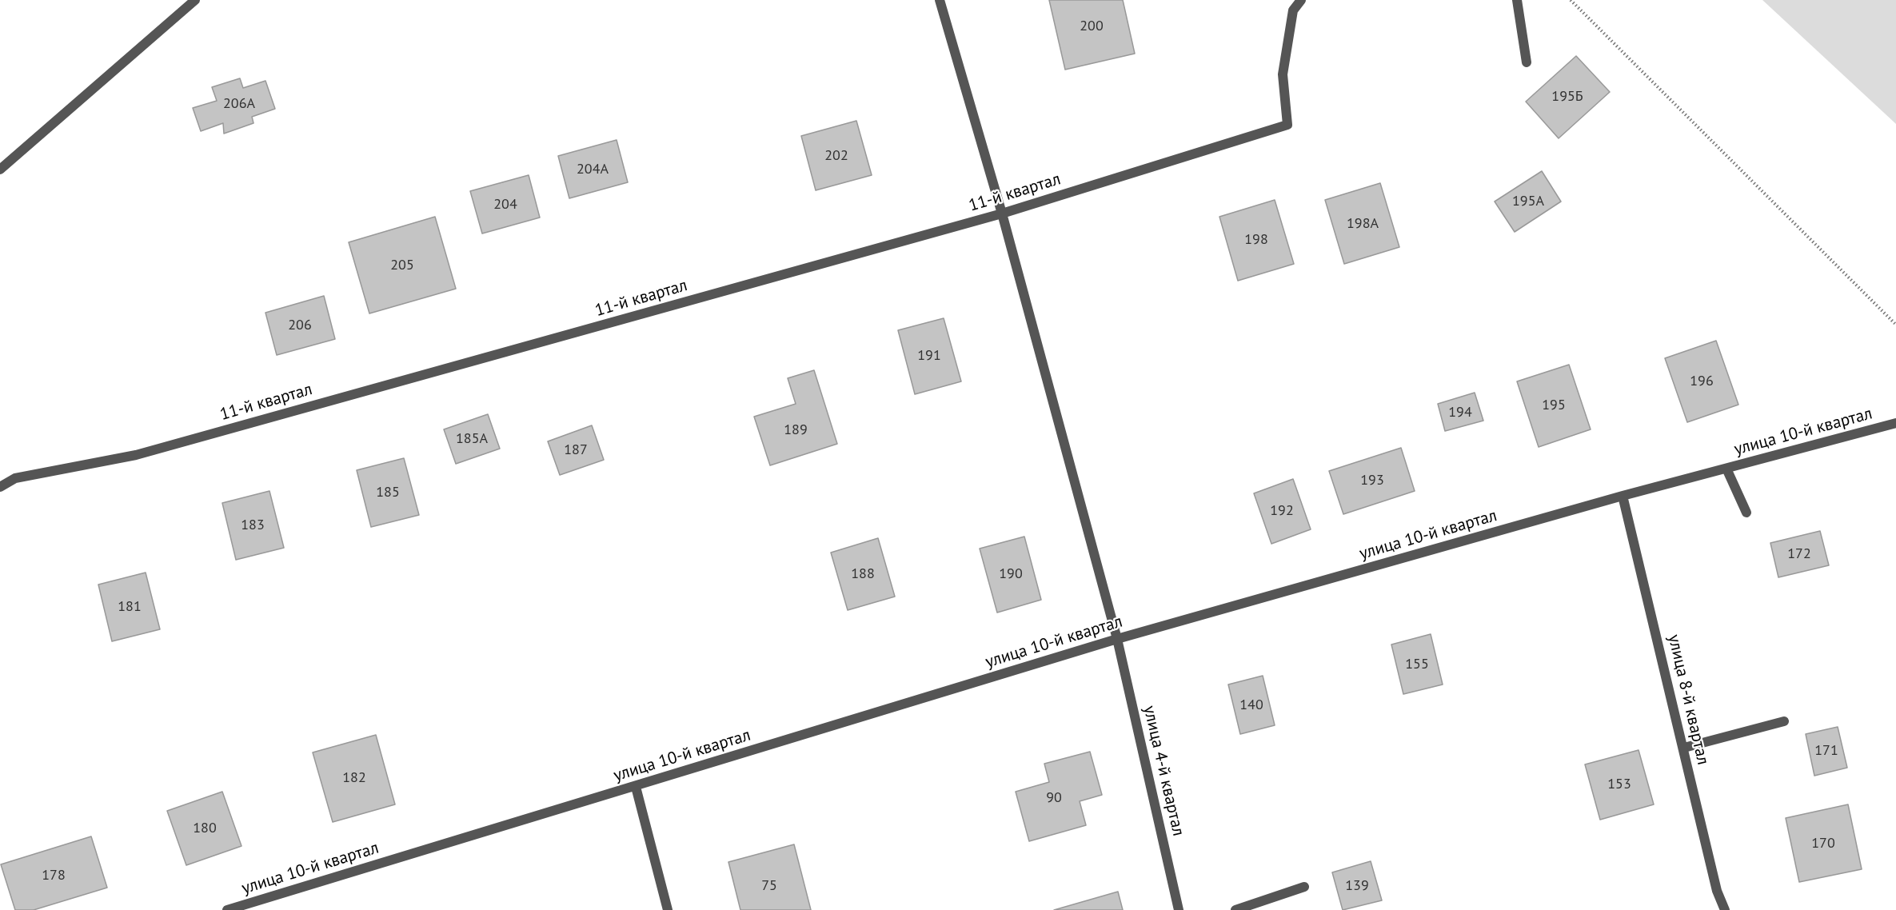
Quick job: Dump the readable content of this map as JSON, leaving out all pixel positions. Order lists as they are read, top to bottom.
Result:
{
  "streets": {
    "street": [
      "11-й квартал",
      "улица 10-й квартал",
      "улица 8-й квартал",
      "улица 4-й квартал"
    ]
  },
  "crossings": [
    ["11-й квартал", "улица 4-й квартал"],
    ["улица 10-й квартал", "улица 8-й квартал"],
    ["улица 10-й квартал", "улица 4-й квартал"]
  ],
  "house_numbers": [
    "200",
    "195Б",
    "206А",
    "202",
    "204А",
    "195А",
    "204",
    "198А",
    "198",
    "205",
    "206",
    "191",
    "196",
    "195",
    "194",
    "189",
    "185А",
    "187",
    "193",
    "185",
    "192",
    "183",
    "172",
    "188",
    "190",
    "181",
    "155",
    "140",
    "171",
    "182",
    "153",
    "90",
    "180",
    "170",
    "178",
    "75",
    "139"
  ]
}
